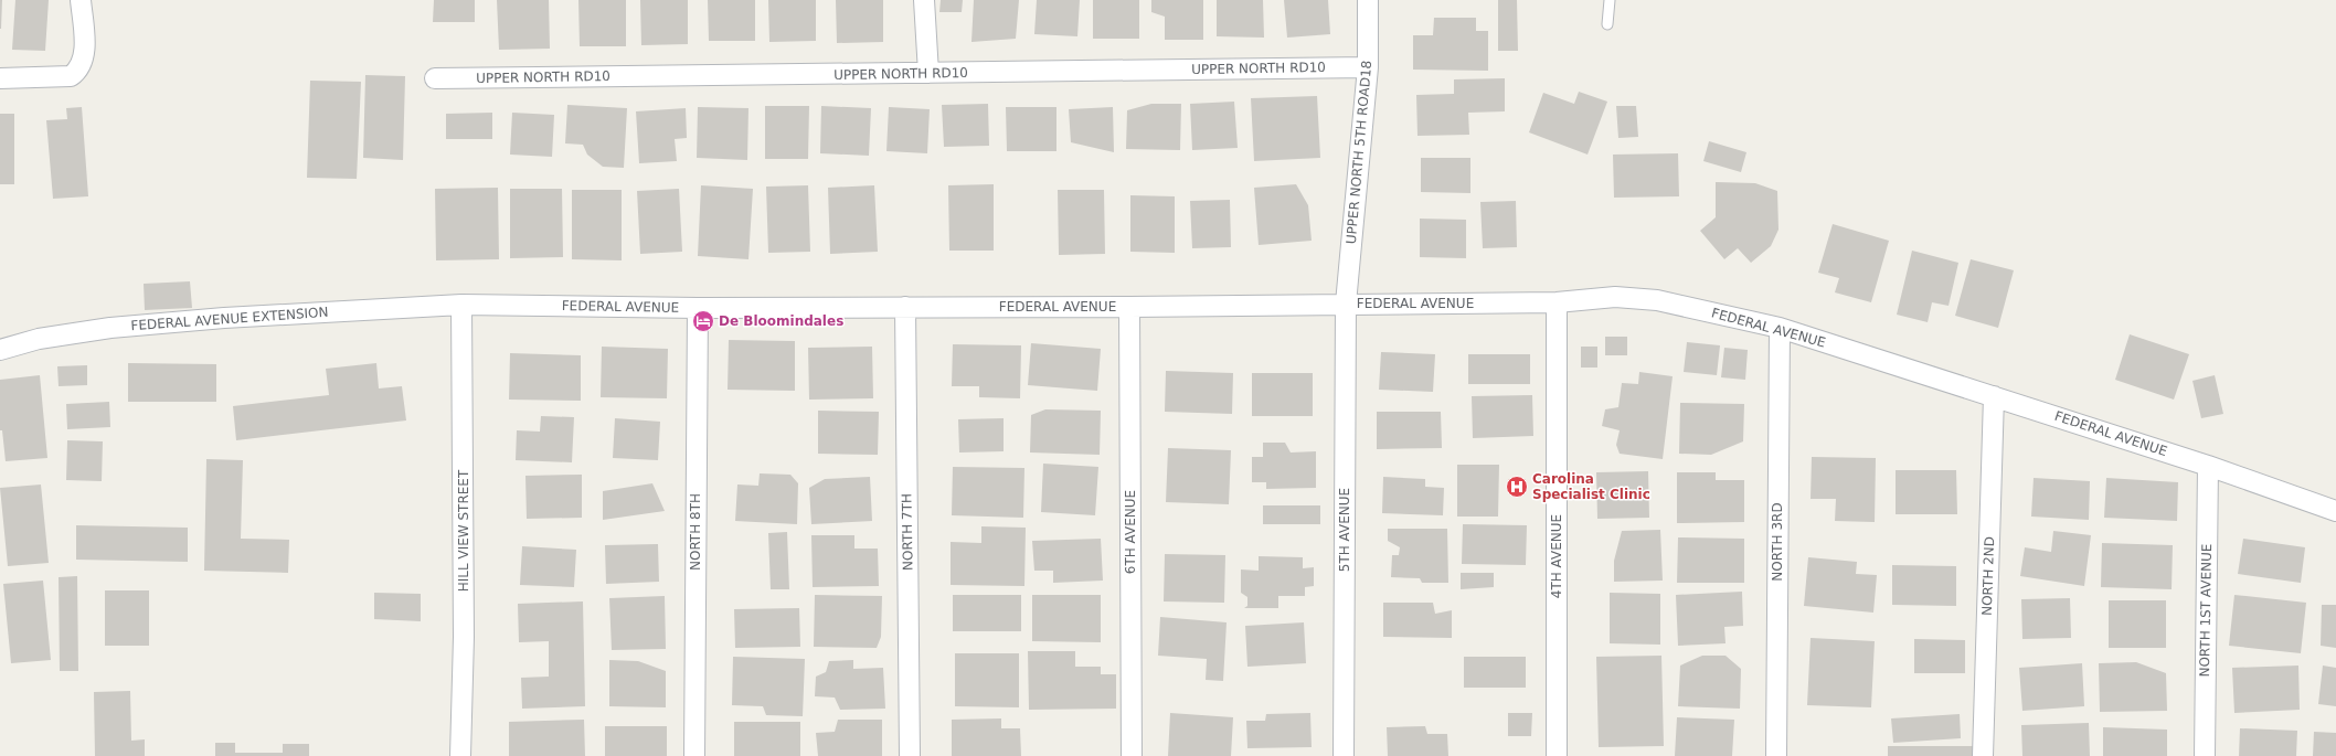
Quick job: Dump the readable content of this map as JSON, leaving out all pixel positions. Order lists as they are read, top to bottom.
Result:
{
  "streets": {
    "street": [
      "UPPER NORTH RD10",
      "UPPER NORTH 5TH ROAD18",
      "FEDERAL AVENUE",
      "FEDERAL AVENUE EXTENSION",
      "5TH AVENUE",
      "HILL VIEW STREET",
      "NORTH 8TH",
      "NORTH 7TH",
      "6TH AVENUE",
      "NORTH 3RD",
      "4TH AVENUE",
      "NORTH 2ND",
      "NORTH 1ST AVENUE"
    ]
  },
  "crossings": [
    ["UPPER NORTH RD10", "UPPER NORTH 5TH ROAD18"],
    ["UPPER NORTH 5TH ROAD18", "FEDERAL AVENUE"],
    ["UPPER NORTH 5TH ROAD18", "5TH AVENUE"],
    ["FEDERAL AVENUE", "FEDERAL AVENUE EXTENSION"],
    ["FEDERAL AVENUE", "5TH AVENUE"],
    ["FEDERAL AVENUE", "HILL VIEW STREET"],
    ["FEDERAL AVENUE", "NORTH 8TH"],
    ["FEDERAL AVENUE", "NORTH 7TH"],
    ["FEDERAL AVENUE", "6TH AVENUE"],
    ["FEDERAL AVENUE", "NORTH 3RD"],
    ["FEDERAL AVENUE", "4TH AVENUE"],
    ["FEDERAL AVENUE", "NORTH 2ND"],
    ["FEDERAL AVENUE", "NORTH 1ST AVENUE"],
    ["FEDERAL AVENUE EXTENSION", "HILL VIEW STREET"]
  ],
  "places": {
    "hotel": ["De Bloomindales"],
    "hospital": ["Carolina Specialist Clinic"]
  }
}
